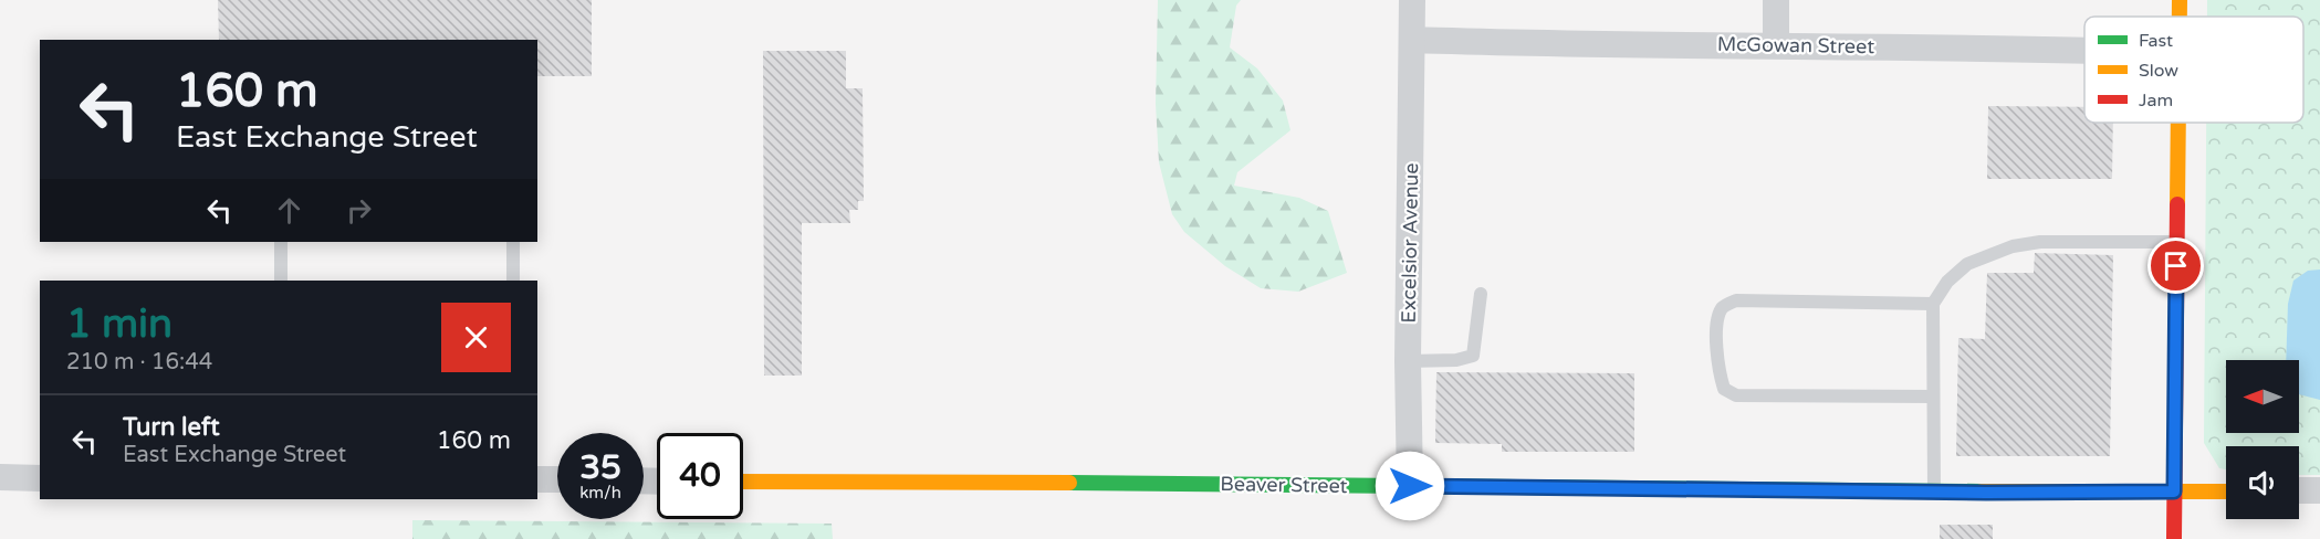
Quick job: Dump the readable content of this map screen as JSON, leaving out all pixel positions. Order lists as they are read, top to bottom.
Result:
{
  "streets": {
    "street": ["McGowan Street", "Excelsior Avenue", "Beaver Street"]
  },
  "crossings": [
    ["McGowan Street", "Excelsior Avenue"],
    ["Excelsior Avenue", "Beaver Street"]
  ],
  "legend": ["Fast", "Slow", "Jam"],
  "north": "left",
  "page": {
    "turn": ["160 m", "East Exchange Street"],
    "heading": ["1 min", "210 m · 16:44"],
    "list": [
      {
        "name": "Turn left",
        "note": "East Exchange Street",
        "value": "160 m"
      }
    ],
    "speed": "35 km/h",
    "limit": "40"
  }
}
